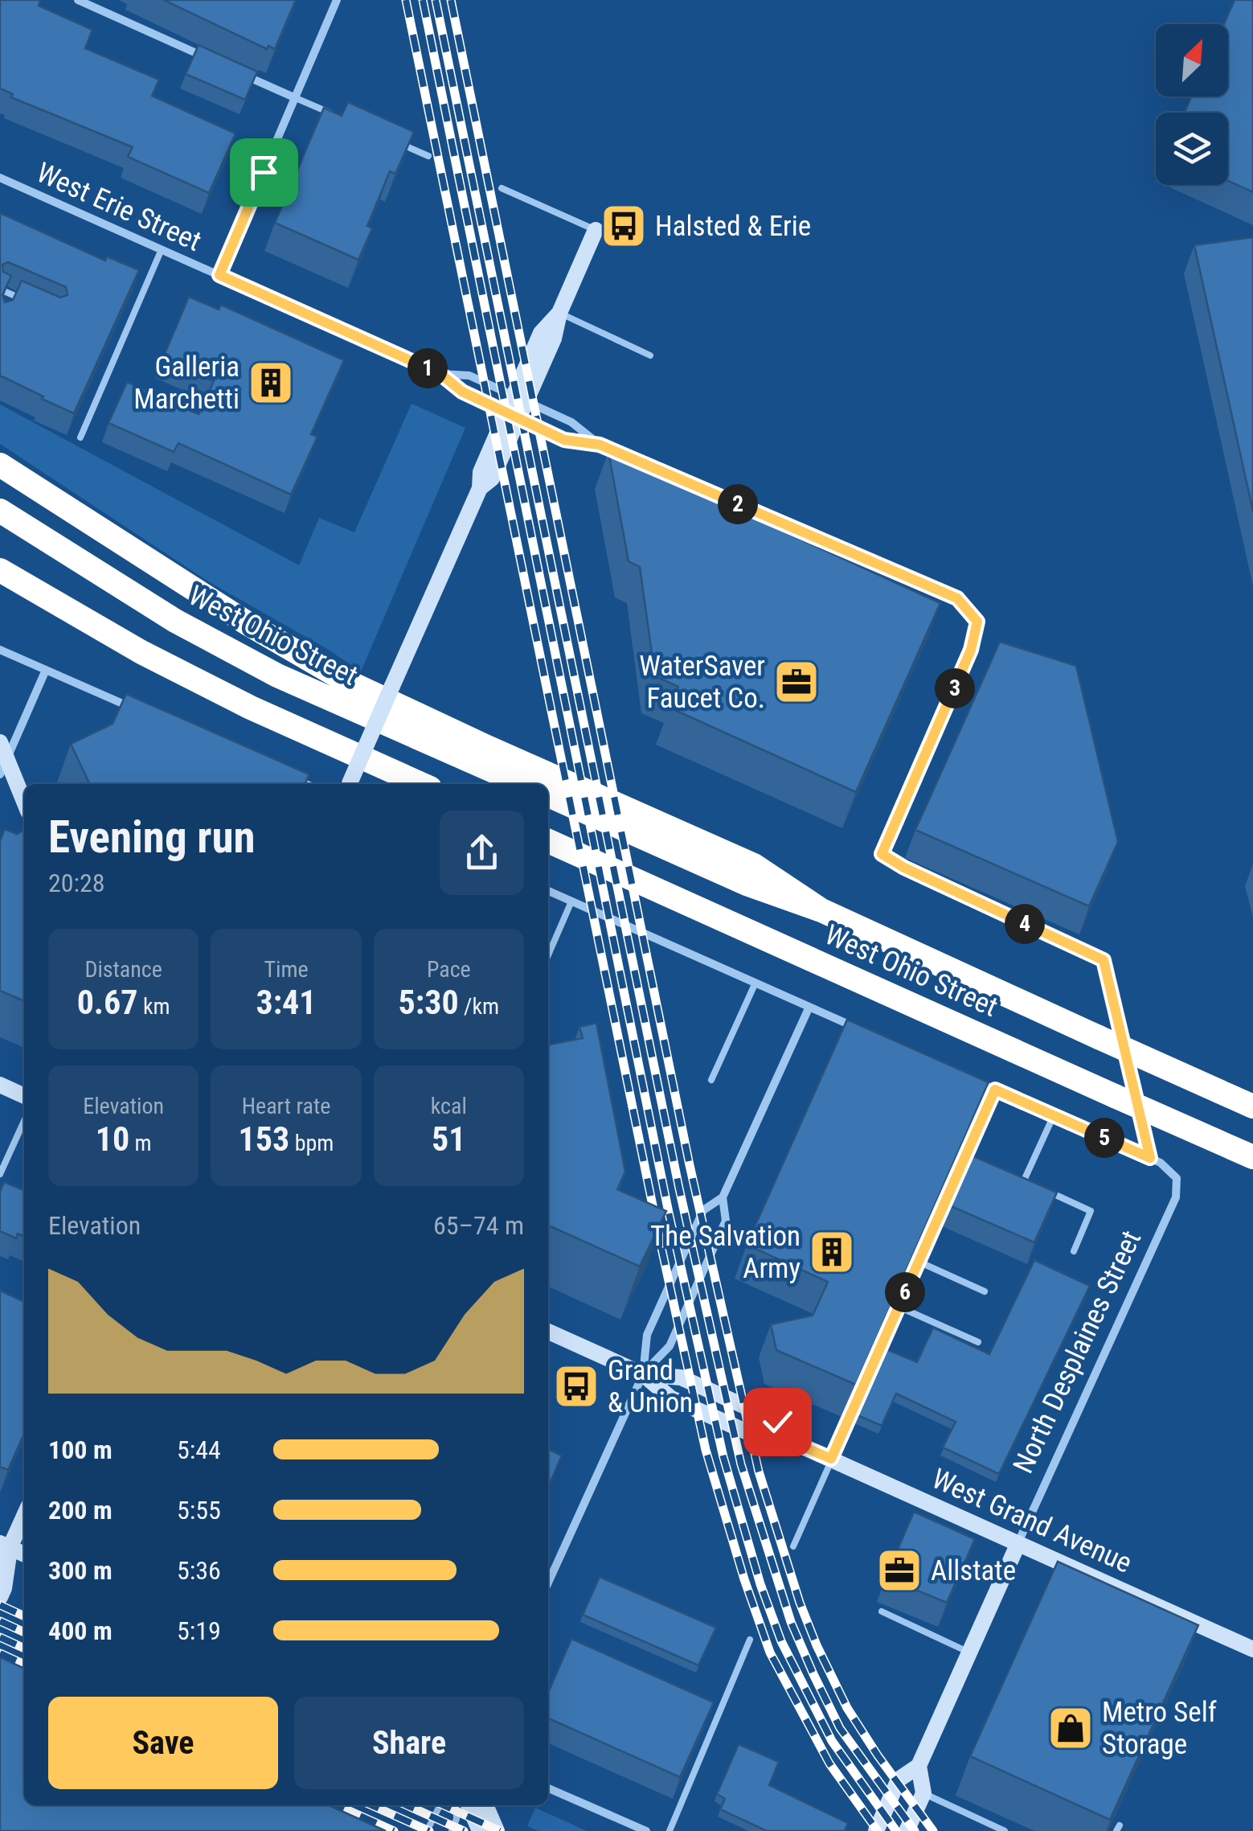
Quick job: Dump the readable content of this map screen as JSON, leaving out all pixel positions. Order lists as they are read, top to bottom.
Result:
{
  "streets": {
    "highway": ["West Ohio Street"],
    "main road": ["North Desplaines Street", "West Grand Avenue"],
    "street": ["West Erie Street"]
  },
  "crossings": [
    ["North Desplaines Street", "West Grand Avenue"]
  ],
  "places": {
    "bus stop": ["Halsted & Erie", "Grand & Union"],
    "building": ["Galleria Marchetti", "The Salvation Army"],
    "office": ["WaterSaver Faucet Co.", "Allstate"],
    "shop": ["Metro Self Storage"]
  },
  "north": "top right",
  "page": {
    "pins": [
      "1",
      "2",
      "3",
      "4",
      "5",
      "6"
    ],
    "heading": ["Evening run", "20:28"],
    "stats": [
      ["Distance", "0.67 km"],
      ["Time", "3:41"],
      ["Pace", "5:30 /km"],
      ["Elevation", "10 m"],
      ["Heart rate", "153 bpm"],
      ["kcal", "51"]
    ],
    "chart": ["Elevation", "65–74 m"],
    "list": [
      {
        "name": "100 m",
        "note": "5:44"
      },
      {
        "name": "200 m",
        "note": "5:55"
      },
      {
        "name": "300 m",
        "note": "5:36"
      },
      {
        "name": "400 m",
        "note": "5:19"
      }
    ],
    "buttons": ["Save", "Share"]
  }
}
